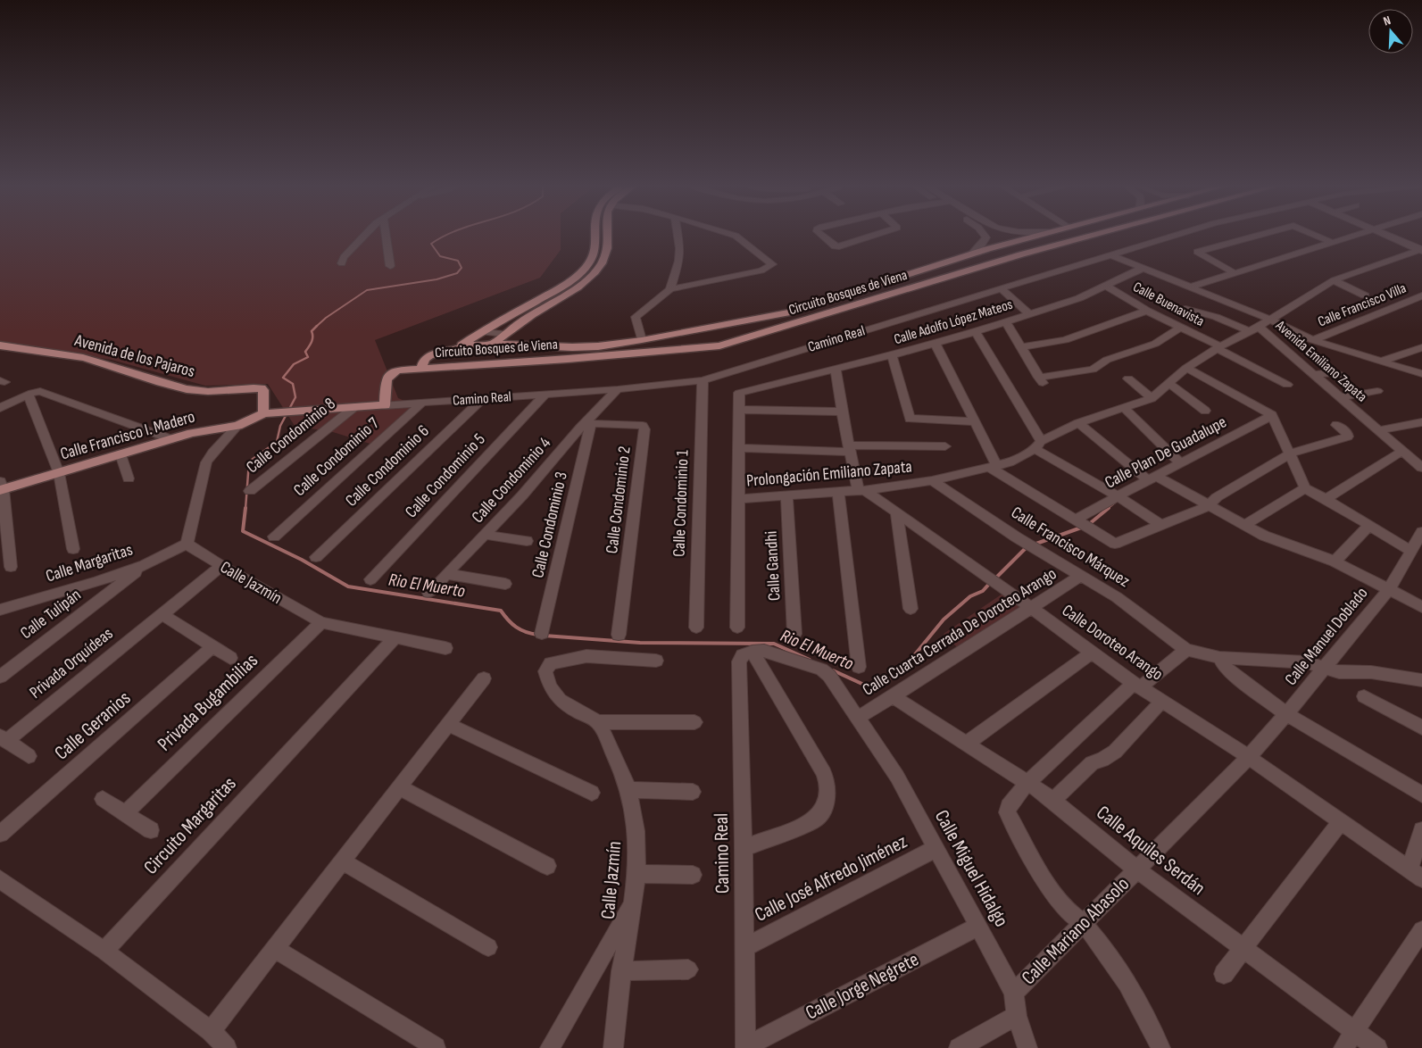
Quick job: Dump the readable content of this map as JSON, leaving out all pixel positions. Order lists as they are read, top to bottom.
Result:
{
  "streets": {
    "main road": [
      "Circuito Bosques de Viena",
      "Camino Real",
      "Avenida de los Pajaros",
      "Calle Francisco I. Madero"
    ],
    "street": [
      "Calle Buenavista",
      "Calle Francisco Villa",
      "Calle Adolfo López Mateos",
      "Avenida Emiliano Zapata",
      "Calle Condominio 8",
      "Calle Plan De Guadalupe",
      "Calle Condominio 7",
      "Calle Condominio 6",
      "Prolongación Emiliano Zapata",
      "Calle Condominio 5",
      "Calle Condominio 4",
      "Calle Condominio 2",
      "Calle Condominio 1",
      "Calle Condominio 3",
      "Calle Francisco Márquez",
      "Calle Margaritas",
      "Calle Gandhi",
      "Calle Jazmín",
      "Calle Tulipán",
      "Calle Cuarta Cerrada De Doroteo Arango",
      "Calle Manuel Doblado",
      "Calle Doroteo Arango",
      "Privada Orquídeas",
      "Privada Bugambilias",
      "Calle Geranios",
      "Circuito Margaritas",
      "Calle Aquiles Serdán",
      "Calle Miguel Hidalgo",
      "Calle José Alfredo Jiménez",
      "Calle Mariano Abasolo",
      "Calle Jorge Negrete"
    ]
  },
  "crossings": [
    ["Calle Buenavista", "Calle Adolfo López Mateos"],
    ["Calle Buenavista", "Prolongación Emiliano Zapata"],
    ["Camino Real", "Avenida de los Pajaros"],
    ["Camino Real", "Calle Francisco I. Madero"],
    ["Camino Real", "Calle Condominio 8"],
    ["Camino Real", "Calle Condominio 7"],
    ["Camino Real", "Calle Condominio 6"],
    ["Camino Real", "Calle Condominio 5"],
    ["Camino Real", "Calle Condominio 4"],
    ["Camino Real", "Calle Condominio 1"],
    ["Camino Real", "Calle Miguel Hidalgo"],
    ["Camino Real", "Calle José Alfredo Jiménez"],
    ["Camino Real", "Calle Jorge Negrete"],
    ["Avenida de los Pajaros", "Calle Francisco I. Madero"],
    ["Avenida Emiliano Zapata", "Prolongación Emiliano Zapata"],
    ["Prolongación Emiliano Zapata", "Calle Francisco Márquez"],
    ["Prolongación Emiliano Zapata", "Calle Gandhi"],
    ["Prolongación Emiliano Zapata", "Calle Doroteo Arango"],
    ["Calle Condominio 4", "Calle Condominio 2"],
    ["Calle Condominio 4", "Calle Condominio 3"],
    ["Calle Condominio 2", "Calle Condominio 3"],
    ["Calle Francisco Márquez", "Calle Cuarta Cerrada De Doroteo Arango"],
    ["Calle Margaritas", "Calle Jazmín"],
    ["Calle Margaritas", "Calle Tulipán"],
    ["Calle Jazmín", "Privada Orquídeas"],
    ["Calle Jazmín", "Privada Bugambilias"],
    ["Calle Jazmín", "Circuito Margaritas"],
    ["Calle Cuarta Cerrada De Doroteo Arango", "Calle Doroteo Arango"],
    ["Calle Cuarta Cerrada De Doroteo Arango", "Calle Aquiles Serdán"],
    ["Calle Cuarta Cerrada De Doroteo Arango", "Calle Miguel Hidalgo"],
    ["Calle Manuel Doblado", "Calle Doroteo Arango"],
    ["Calle Manuel Doblado", "Calle Aquiles Serdán"],
    ["Calle Manuel Doblado", "Calle Mariano Abasolo"],
    ["Calle Aquiles Serdán", "Calle Mariano Abasolo"],
    ["Calle Miguel Hidalgo", "Calle José Alfredo Jiménez"],
    ["Calle Miguel Hidalgo", "Calle Mariano Abasolo"],
    ["Calle Miguel Hidalgo", "Calle Jorge Negrete"]
  ],
  "water": ["Rio El Muerto"],
  "north": "top"
}
